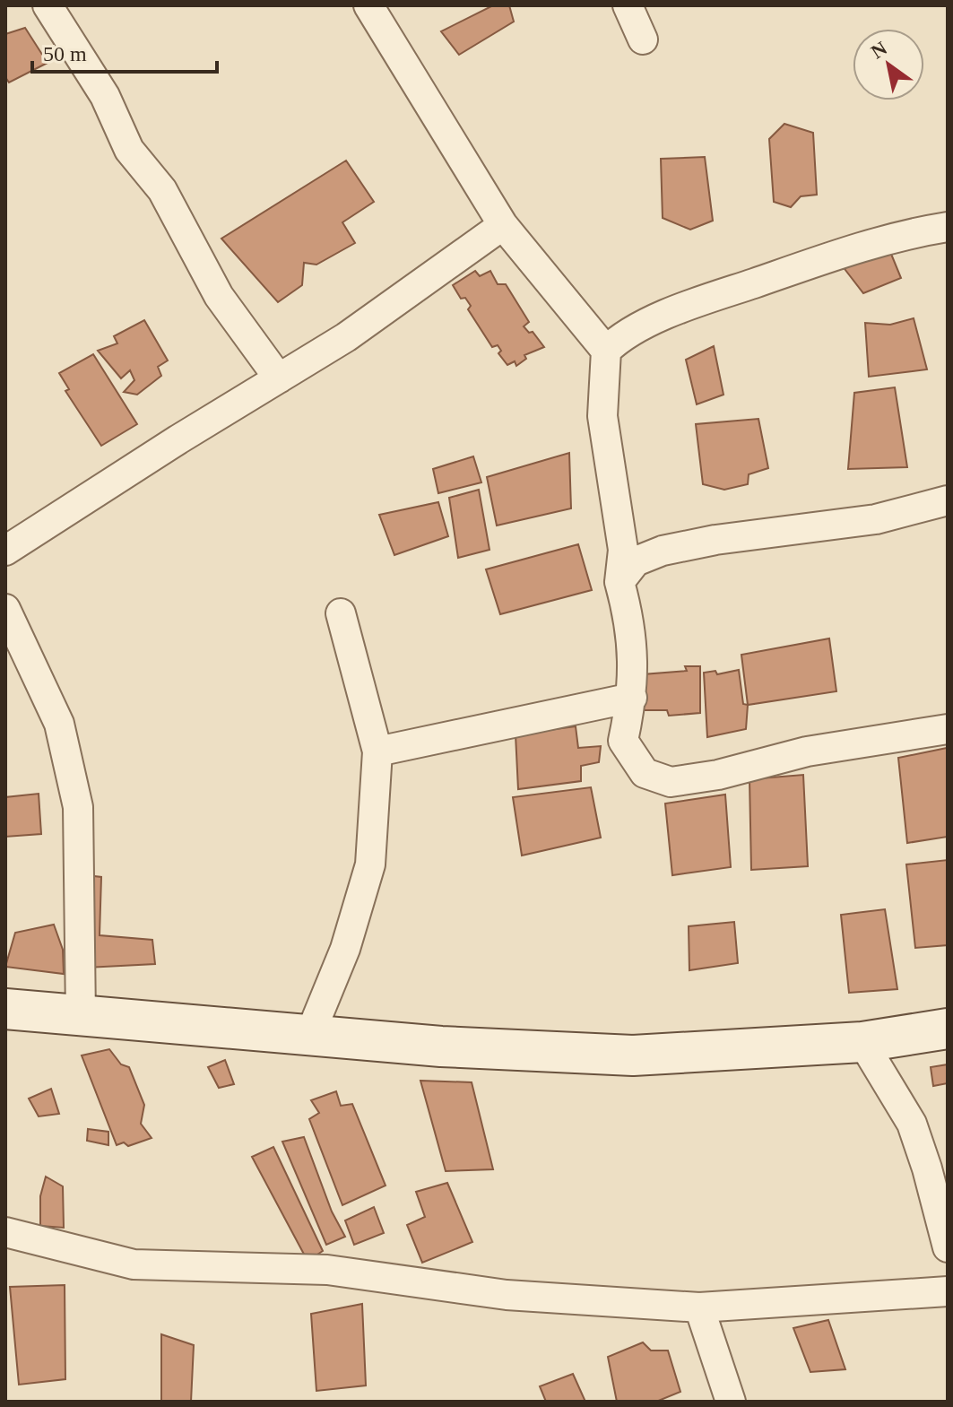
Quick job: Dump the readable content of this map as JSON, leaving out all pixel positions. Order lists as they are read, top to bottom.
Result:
{
  "scale_bar": "50 m",
  "north": "top left"
}
